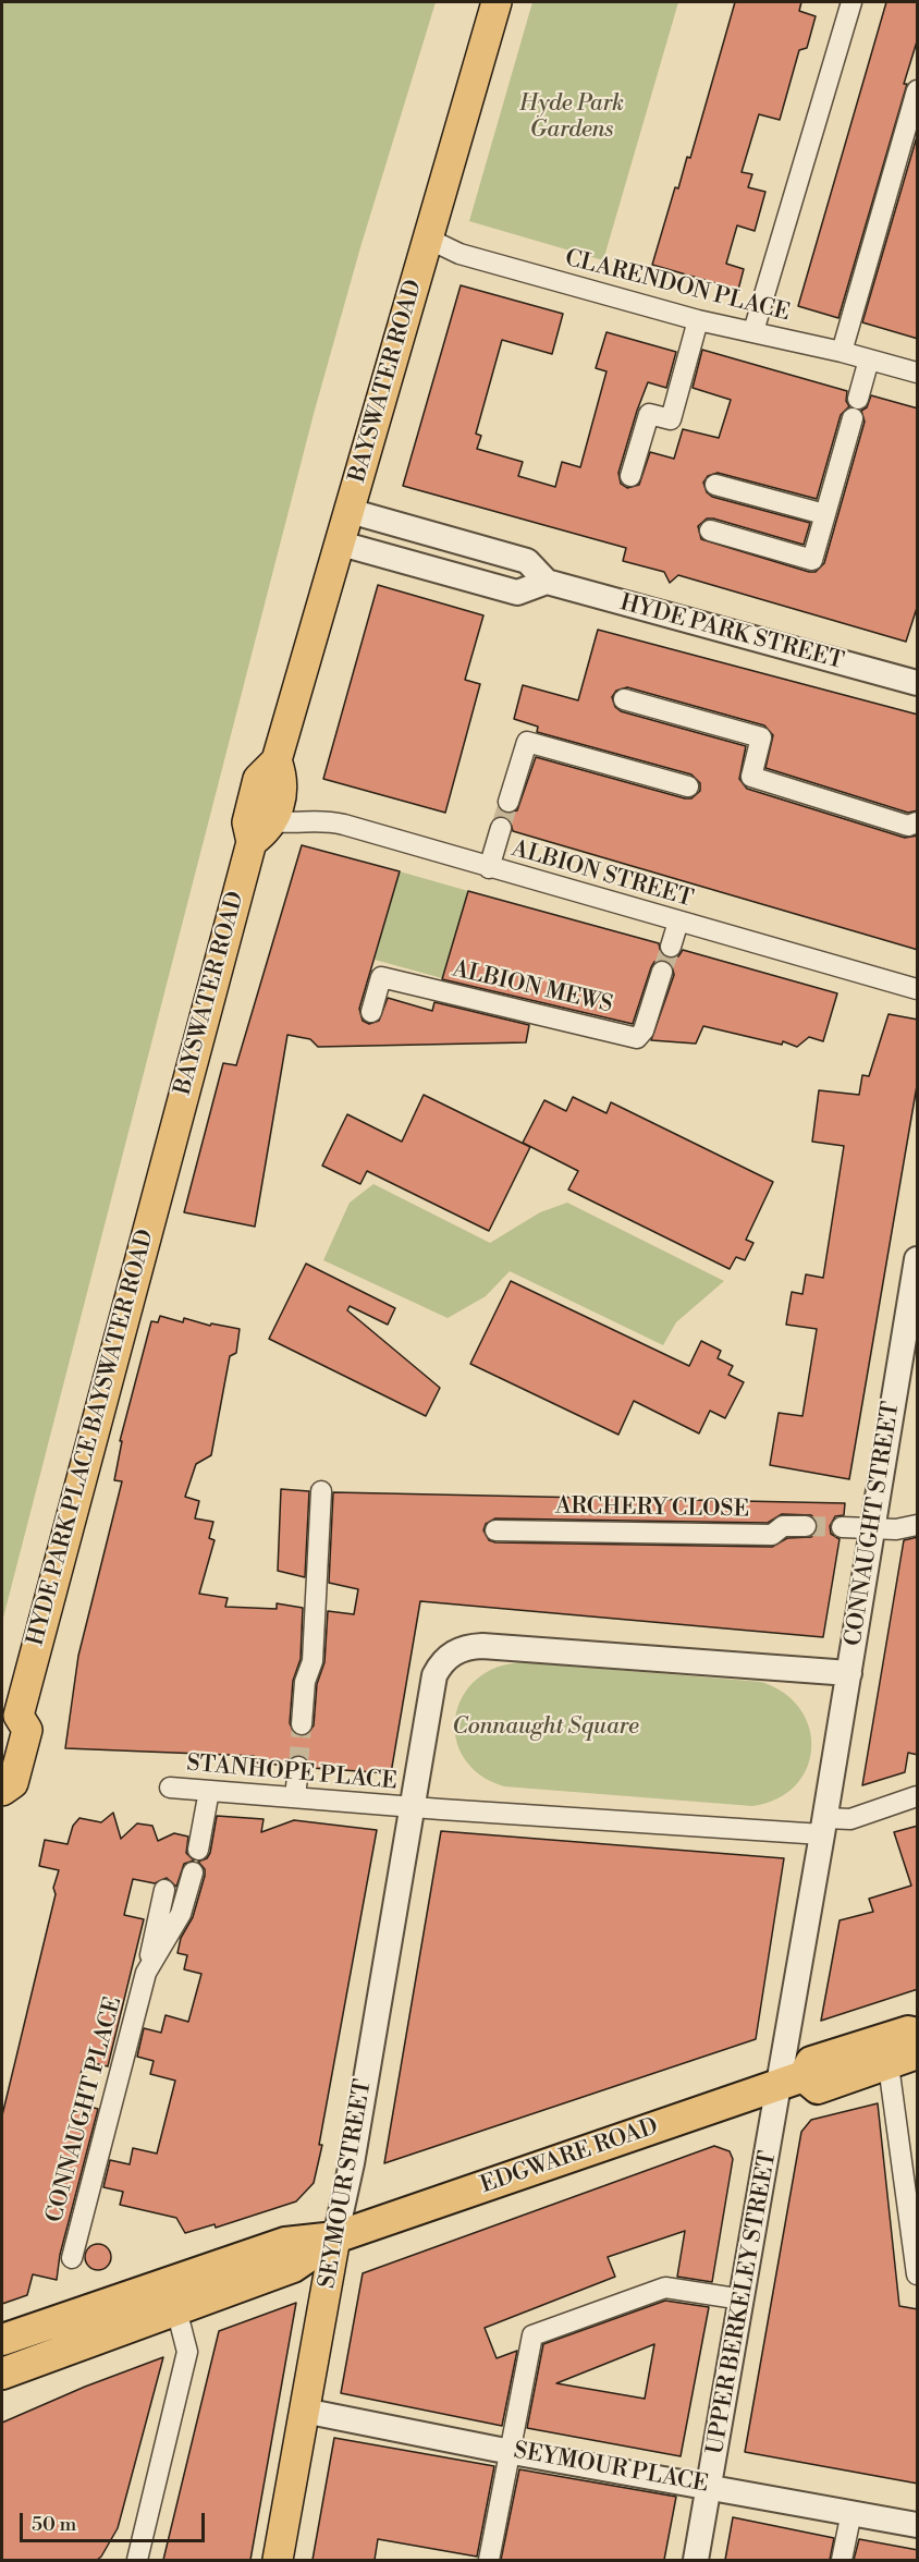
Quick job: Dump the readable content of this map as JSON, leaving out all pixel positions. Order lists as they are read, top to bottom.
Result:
{
  "streets": {
    "highway": ["EDGWARE ROAD"],
    "main road": ["BAYSWATER ROAD", "HYDE PARK PLACE BAYSWATER ROAD", "SEYMOUR STREET"],
    "street": [
      "CLARENDON PLACE",
      "HYDE PARK STREET",
      "ALBION STREET",
      "ALBION MEWS",
      "ARCHERY CLOSE",
      "CONNAUGHT STREET",
      "STANHOPE PLACE",
      "CONNAUGHT PLACE",
      "UPPER BERKELEY STREET",
      "SEYMOUR PLACE"
    ]
  },
  "crossings": [
    ["CLARENDON PLACE", "BAYSWATER ROAD"],
    ["BAYSWATER ROAD", "HYDE PARK STREET"],
    ["BAYSWATER ROAD", "ALBION STREET"],
    ["BAYSWATER ROAD", "HYDE PARK PLACE BAYSWATER ROAD"],
    ["STANHOPE PLACE", "SEYMOUR STREET"],
    ["EDGWARE ROAD", "SEYMOUR STREET"],
    ["EDGWARE ROAD", "UPPER BERKELEY STREET"],
    ["SEYMOUR STREET", "SEYMOUR PLACE"],
    ["UPPER BERKELEY STREET", "SEYMOUR PLACE"]
  ],
  "parks": ["Hyde Park Gardens", "Connaught Square"],
  "scale_bar": "50 m"
}
